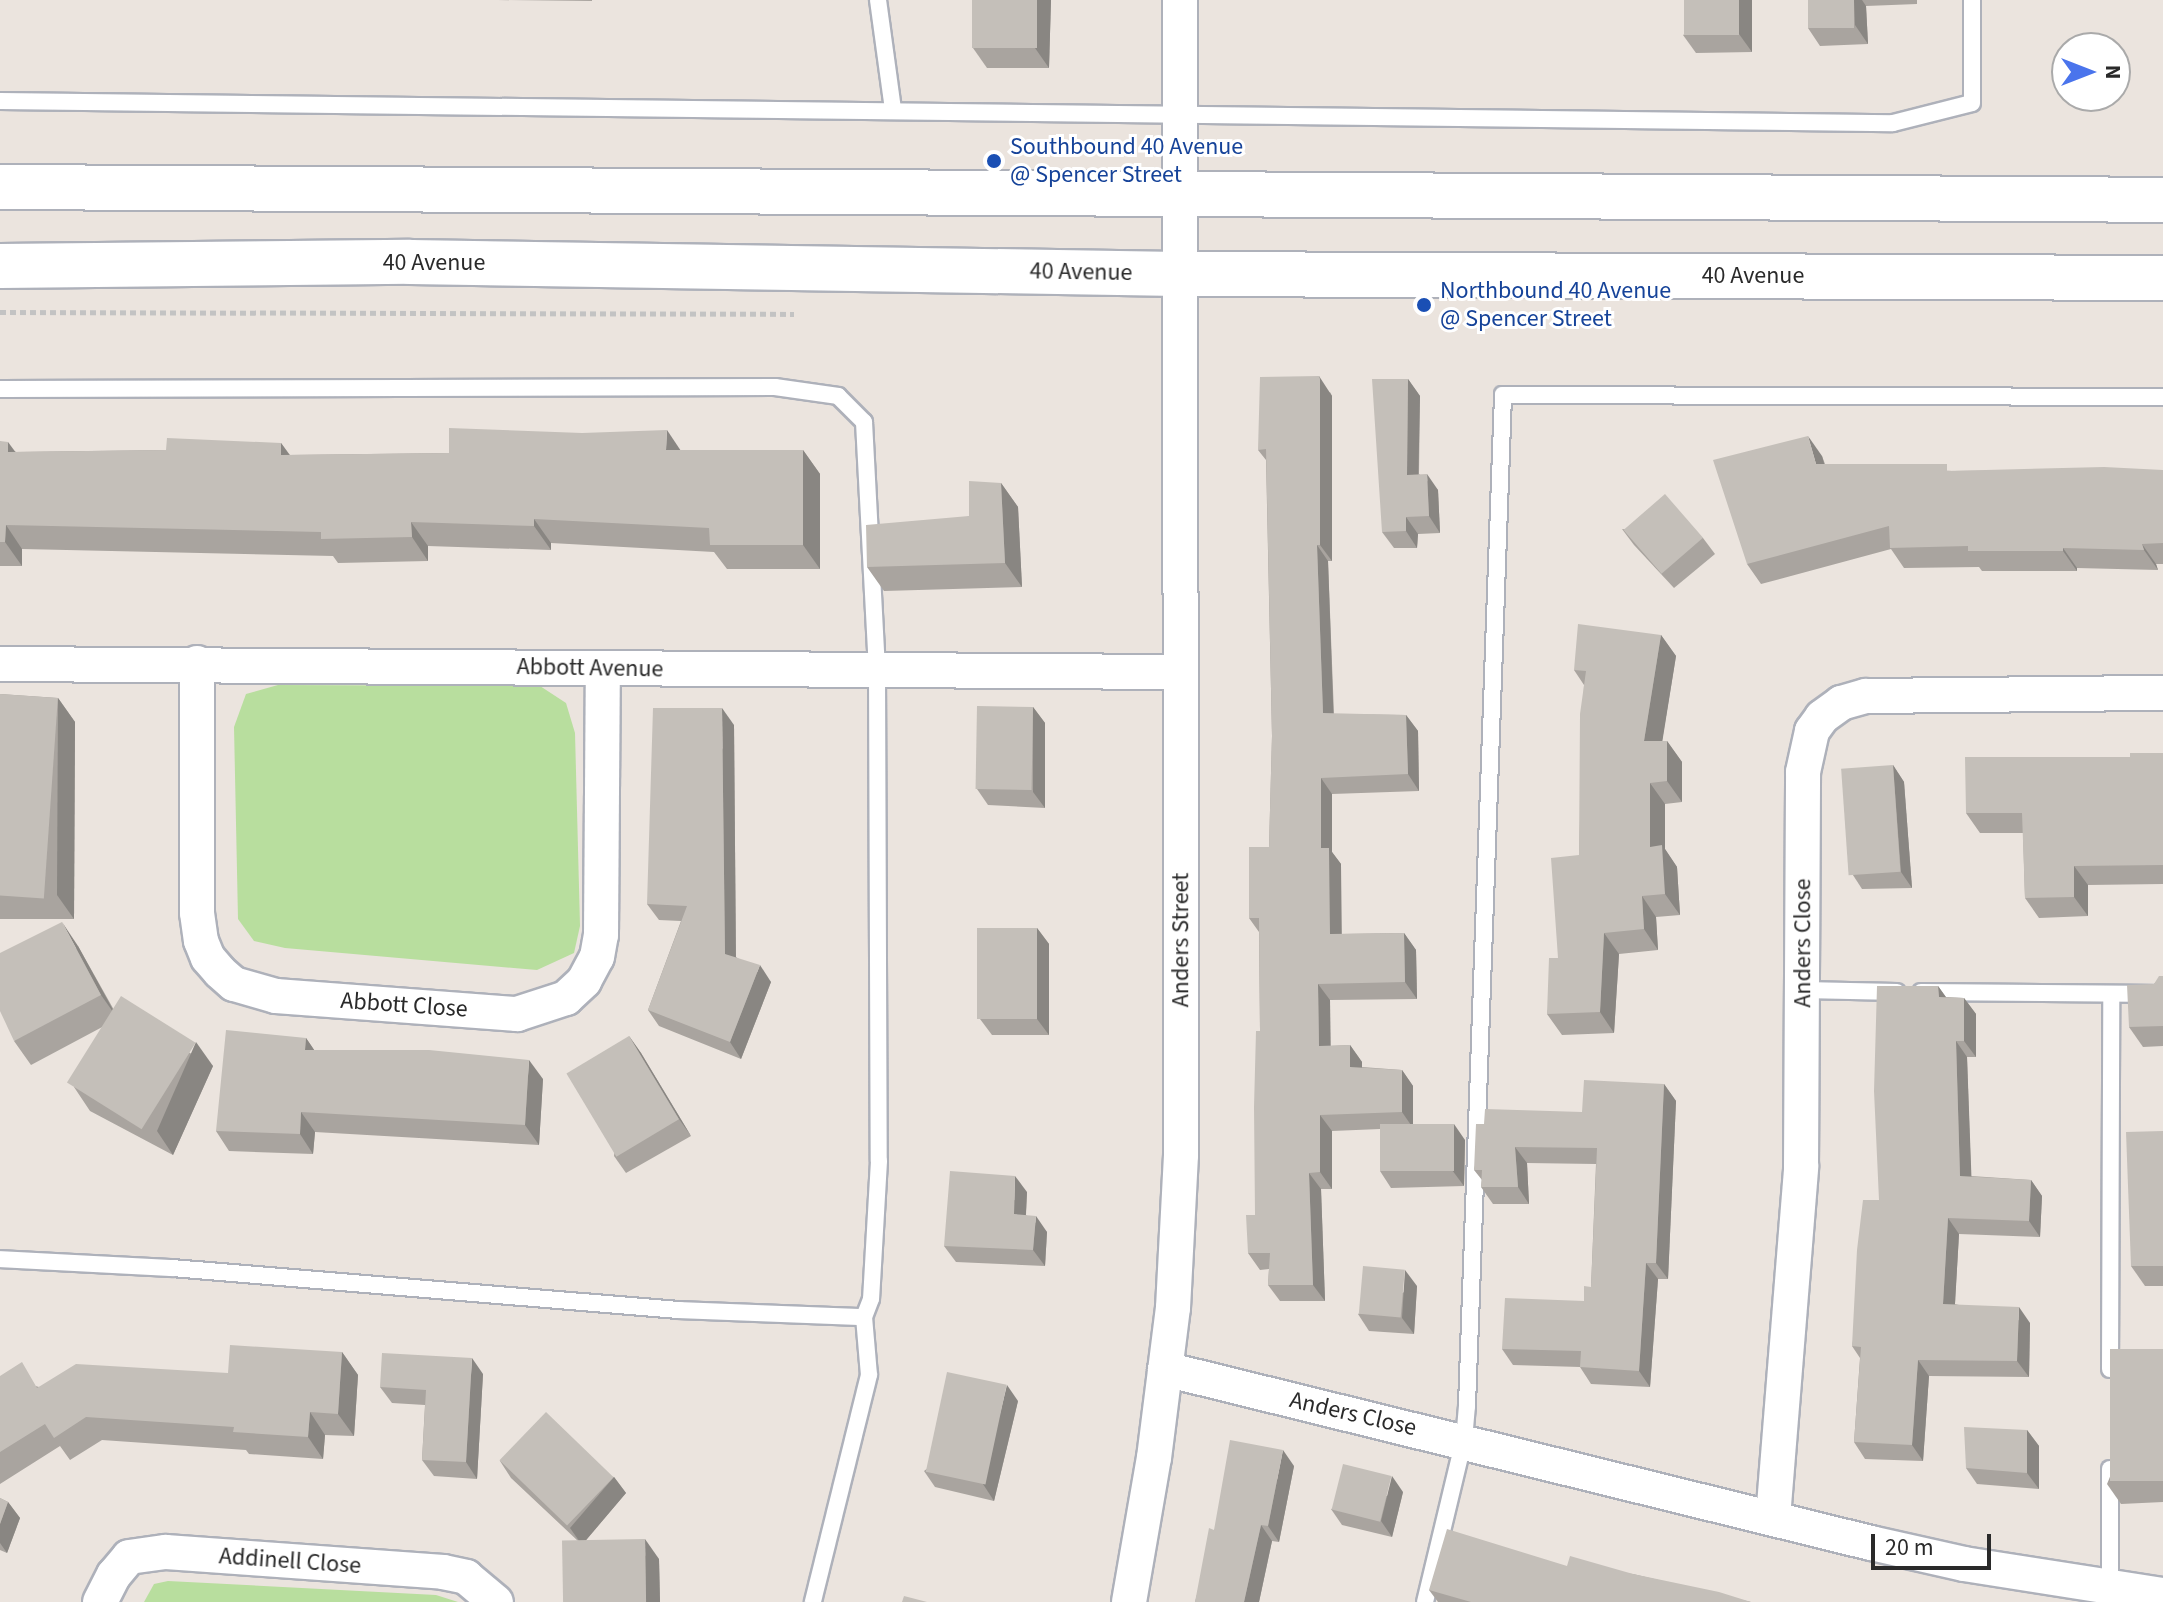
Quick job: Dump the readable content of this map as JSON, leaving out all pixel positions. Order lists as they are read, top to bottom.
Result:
{
  "streets": {
    "main road": ["40 Avenue"],
    "street": [
      "Abbott Avenue",
      "Anders Street",
      "Anders Close",
      "Abbott Close",
      "Addinell Close"
    ]
  },
  "crossings": [
    ["40 Avenue", "Anders Street"],
    ["Abbott Avenue", "Anders Street"],
    ["Abbott Avenue", "Abbott Close"],
    ["Anders Street", "Anders Close"]
  ],
  "places": ["Southbound 40 Avenue @ Spencer Street", "Northbound 40 Avenue @ Spencer Street"],
  "scale_bar": "20 m",
  "north": "right"
}
